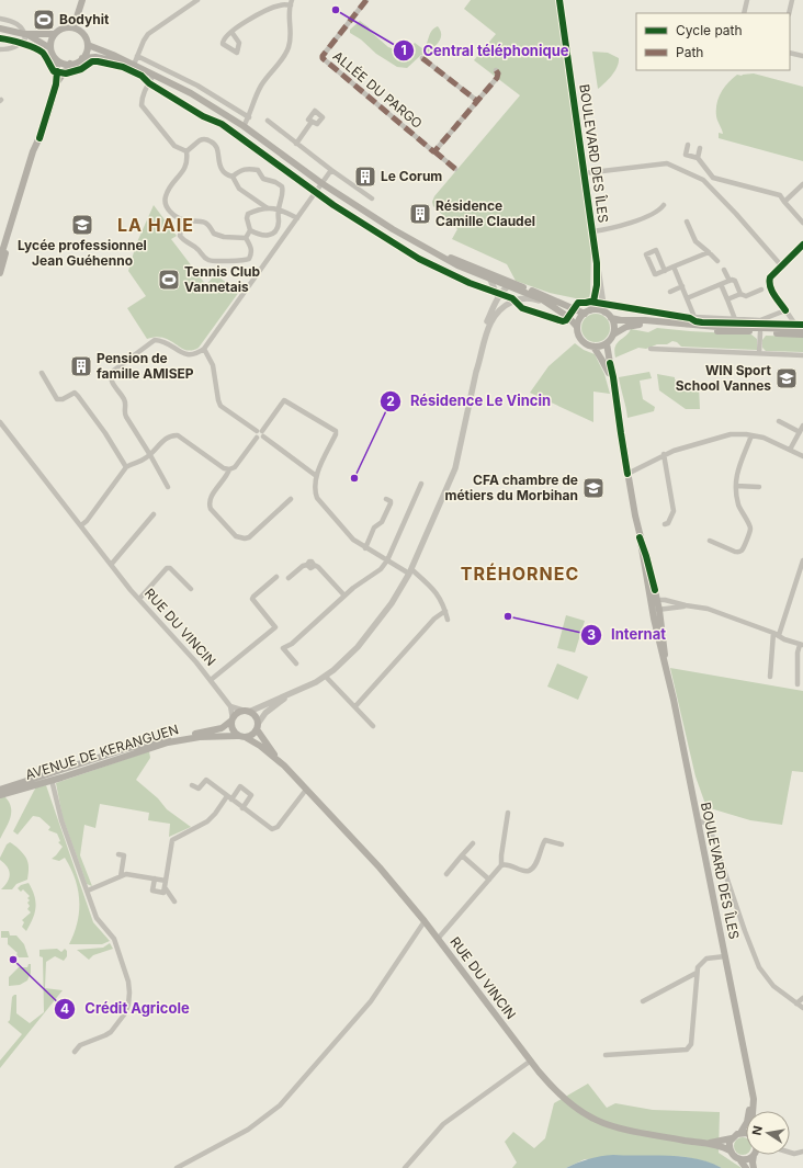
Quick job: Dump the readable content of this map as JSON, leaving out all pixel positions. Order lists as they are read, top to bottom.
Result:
{
  "streets": {
    "main road": ["BOULEVARD DES ÎLES", "RUE DU VINCIN", "AVENUE DE KERANGUEN"],
    "street": ["ALLÉE DU PARGO"]
  },
  "crossings": [
    ["RUE DU VINCIN", "AVENUE DE KERANGUEN"]
  ],
  "districts": ["LA HAIE", "TRÉHORNEC"],
  "places": {
    "other": [
      "Central téléphonique",
      "Résidence Le Vincin",
      "Internat",
      "Crédit Agricole"
    ],
    "sports": ["Bodyhit", "Tennis Club Vannetais"],
    "building": ["Le Corum", "Résidence Camille Claudel", "Pension de famille AMISEP"],
    "school or university": ["Lycée professionnel Jean Guéhenno", "WIN Sport School Vannes", "CFA chambre de métiers du Morbihan"]
  },
  "legend": ["Cycle path", "Path"],
  "north": "left"
}
